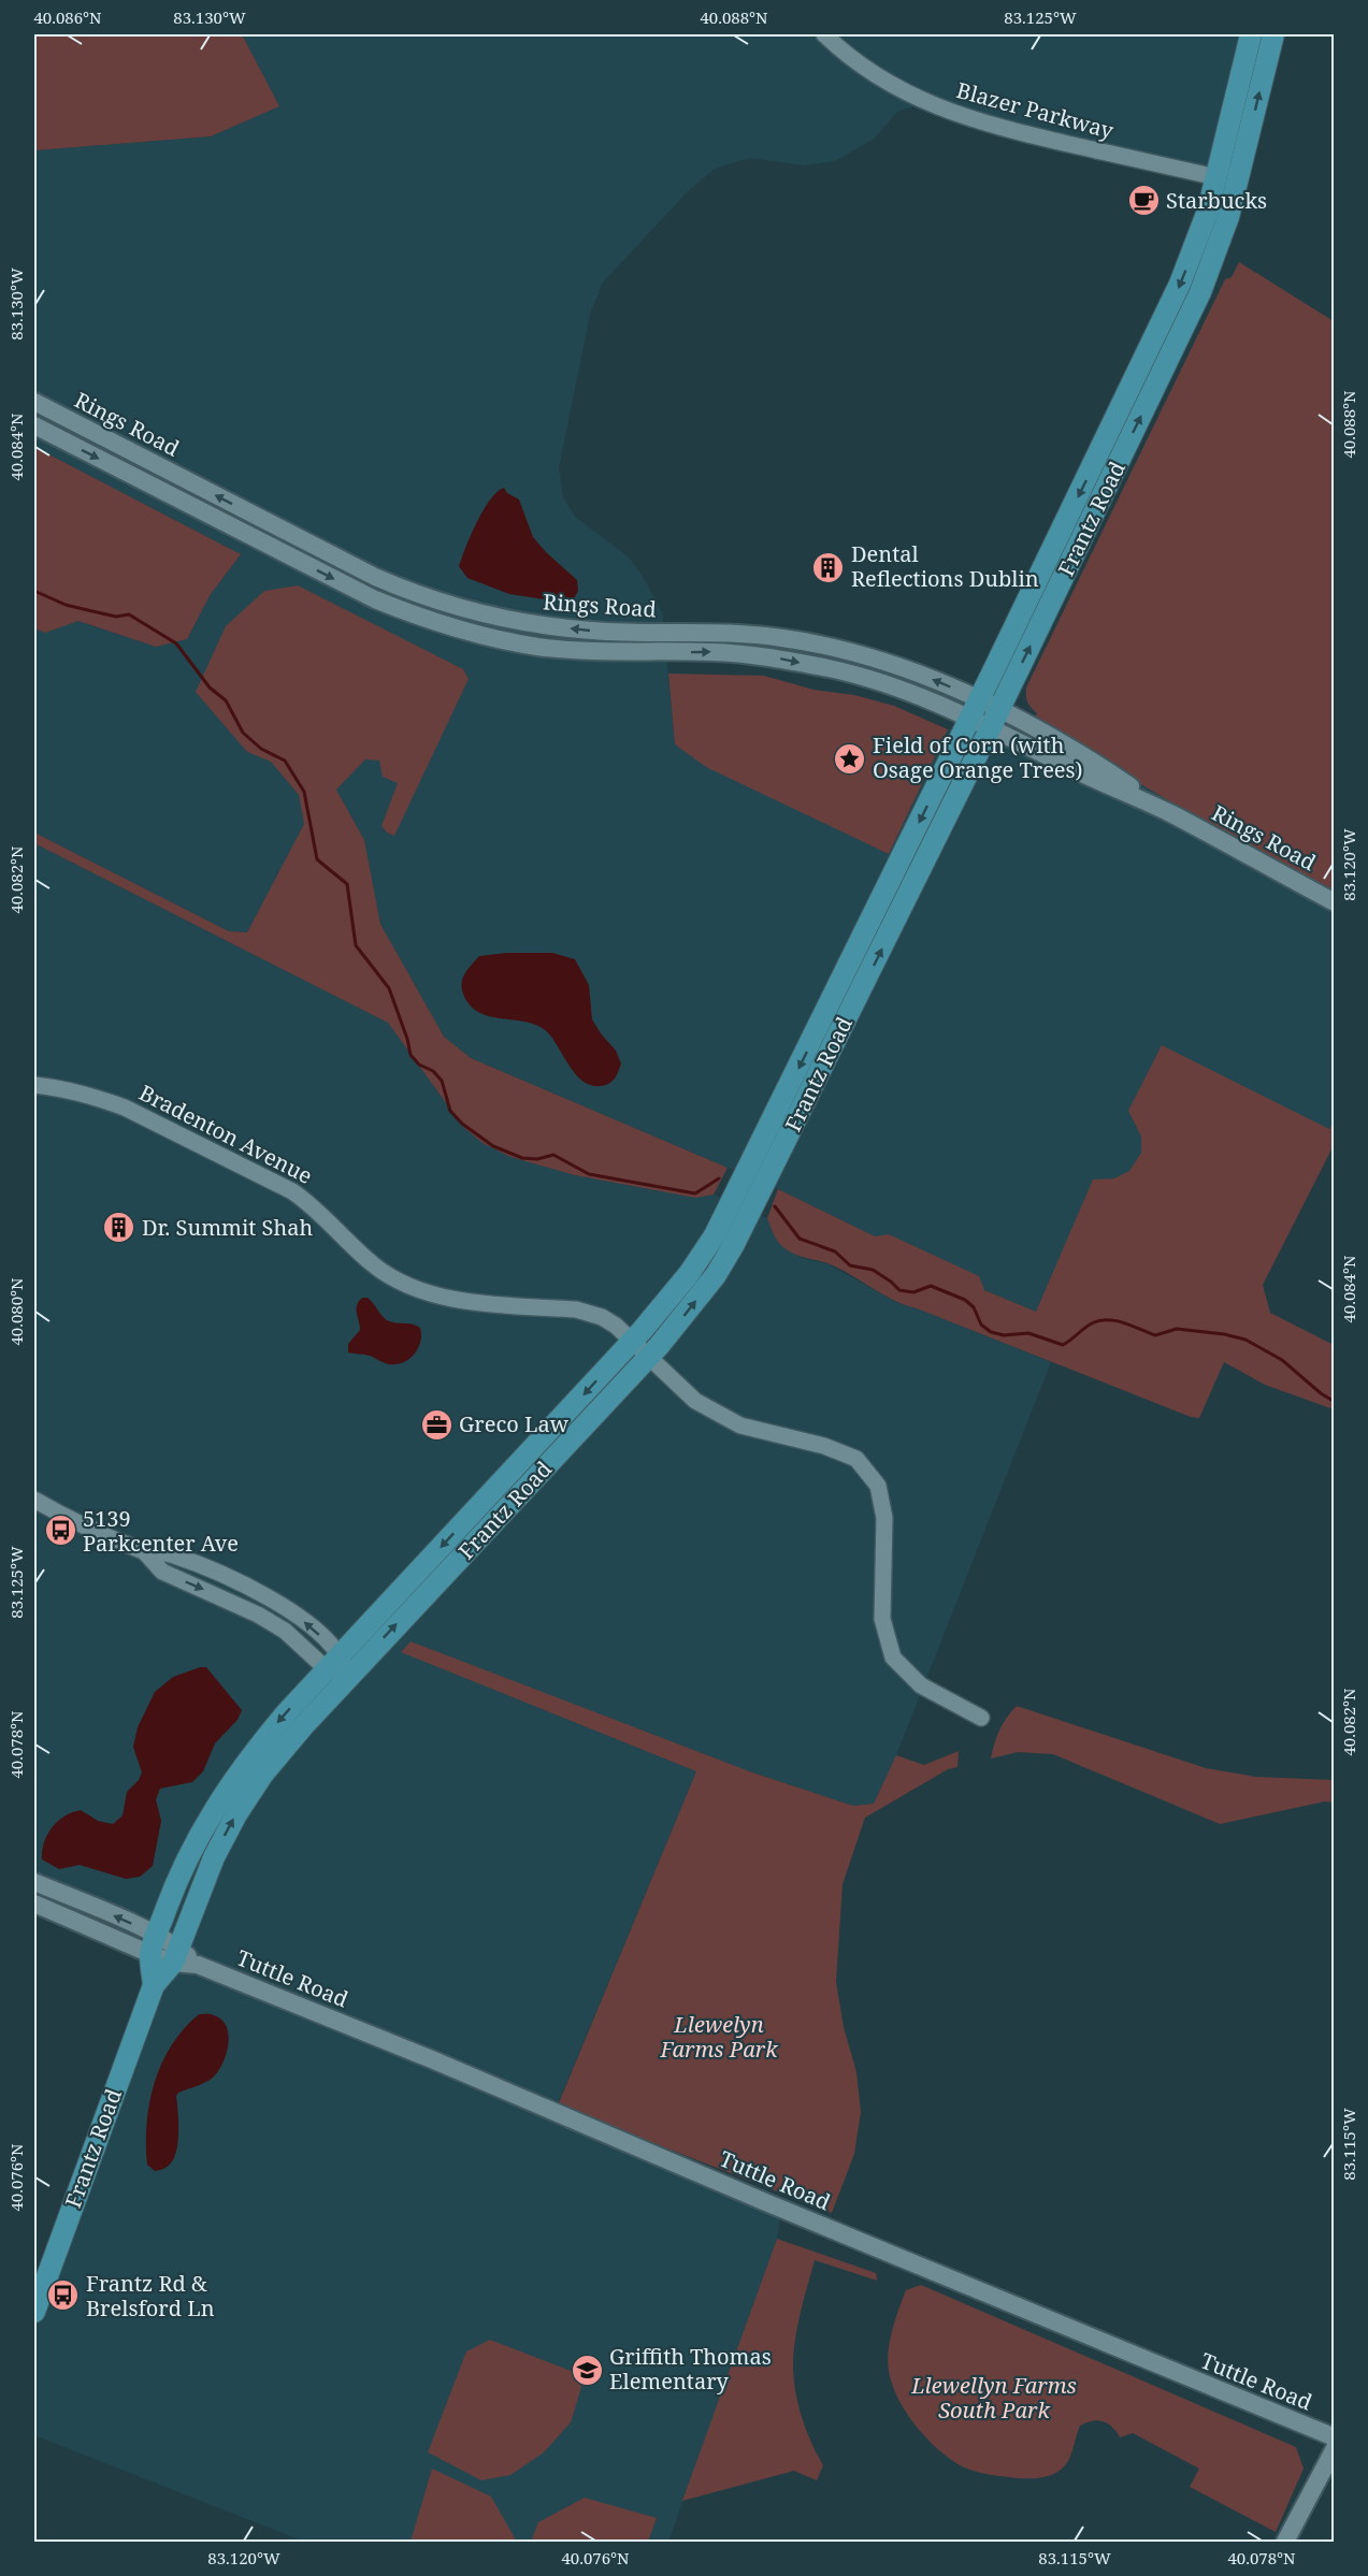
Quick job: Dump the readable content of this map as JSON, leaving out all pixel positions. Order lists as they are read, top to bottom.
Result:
{
  "streets": {
    "main road": ["Rings Road", "Frantz Road", "Tuttle Road"],
    "street": ["Blazer Parkway", "Bradenton Avenue"]
  },
  "crossings": [
    ["Blazer Parkway", "Frantz Road"],
    ["Rings Road", "Frantz Road"],
    ["Frantz Road", "Bradenton Avenue"],
    ["Frantz Road", "Tuttle Road"]
  ],
  "parks": ["Llewelyn Farms Park", "Llewellyn Farms South Park"],
  "places": {
    "cafe": ["Starbucks"],
    "building": ["Dental Reflections Dublin", "Dr. Summit Shah"],
    "place": ["Field of Corn (with Osage Orange Trees)"],
    "office": ["Greco Law"],
    "bus stop": ["5139 Parkcenter Ave", "Frantz Rd & Brelsford Ln"],
    "school or university": ["Griffith Thomas Elementary"]
  },
  "coordinates": [
    "40.086°N",
    "83.130°W",
    "40.088°N",
    "83.125°W",
    "40.084°N",
    "83.120°W",
    "40.082°N",
    "40.080°N",
    "40.078°N",
    "83.115°W",
    "40.076°N"
  ]
}
